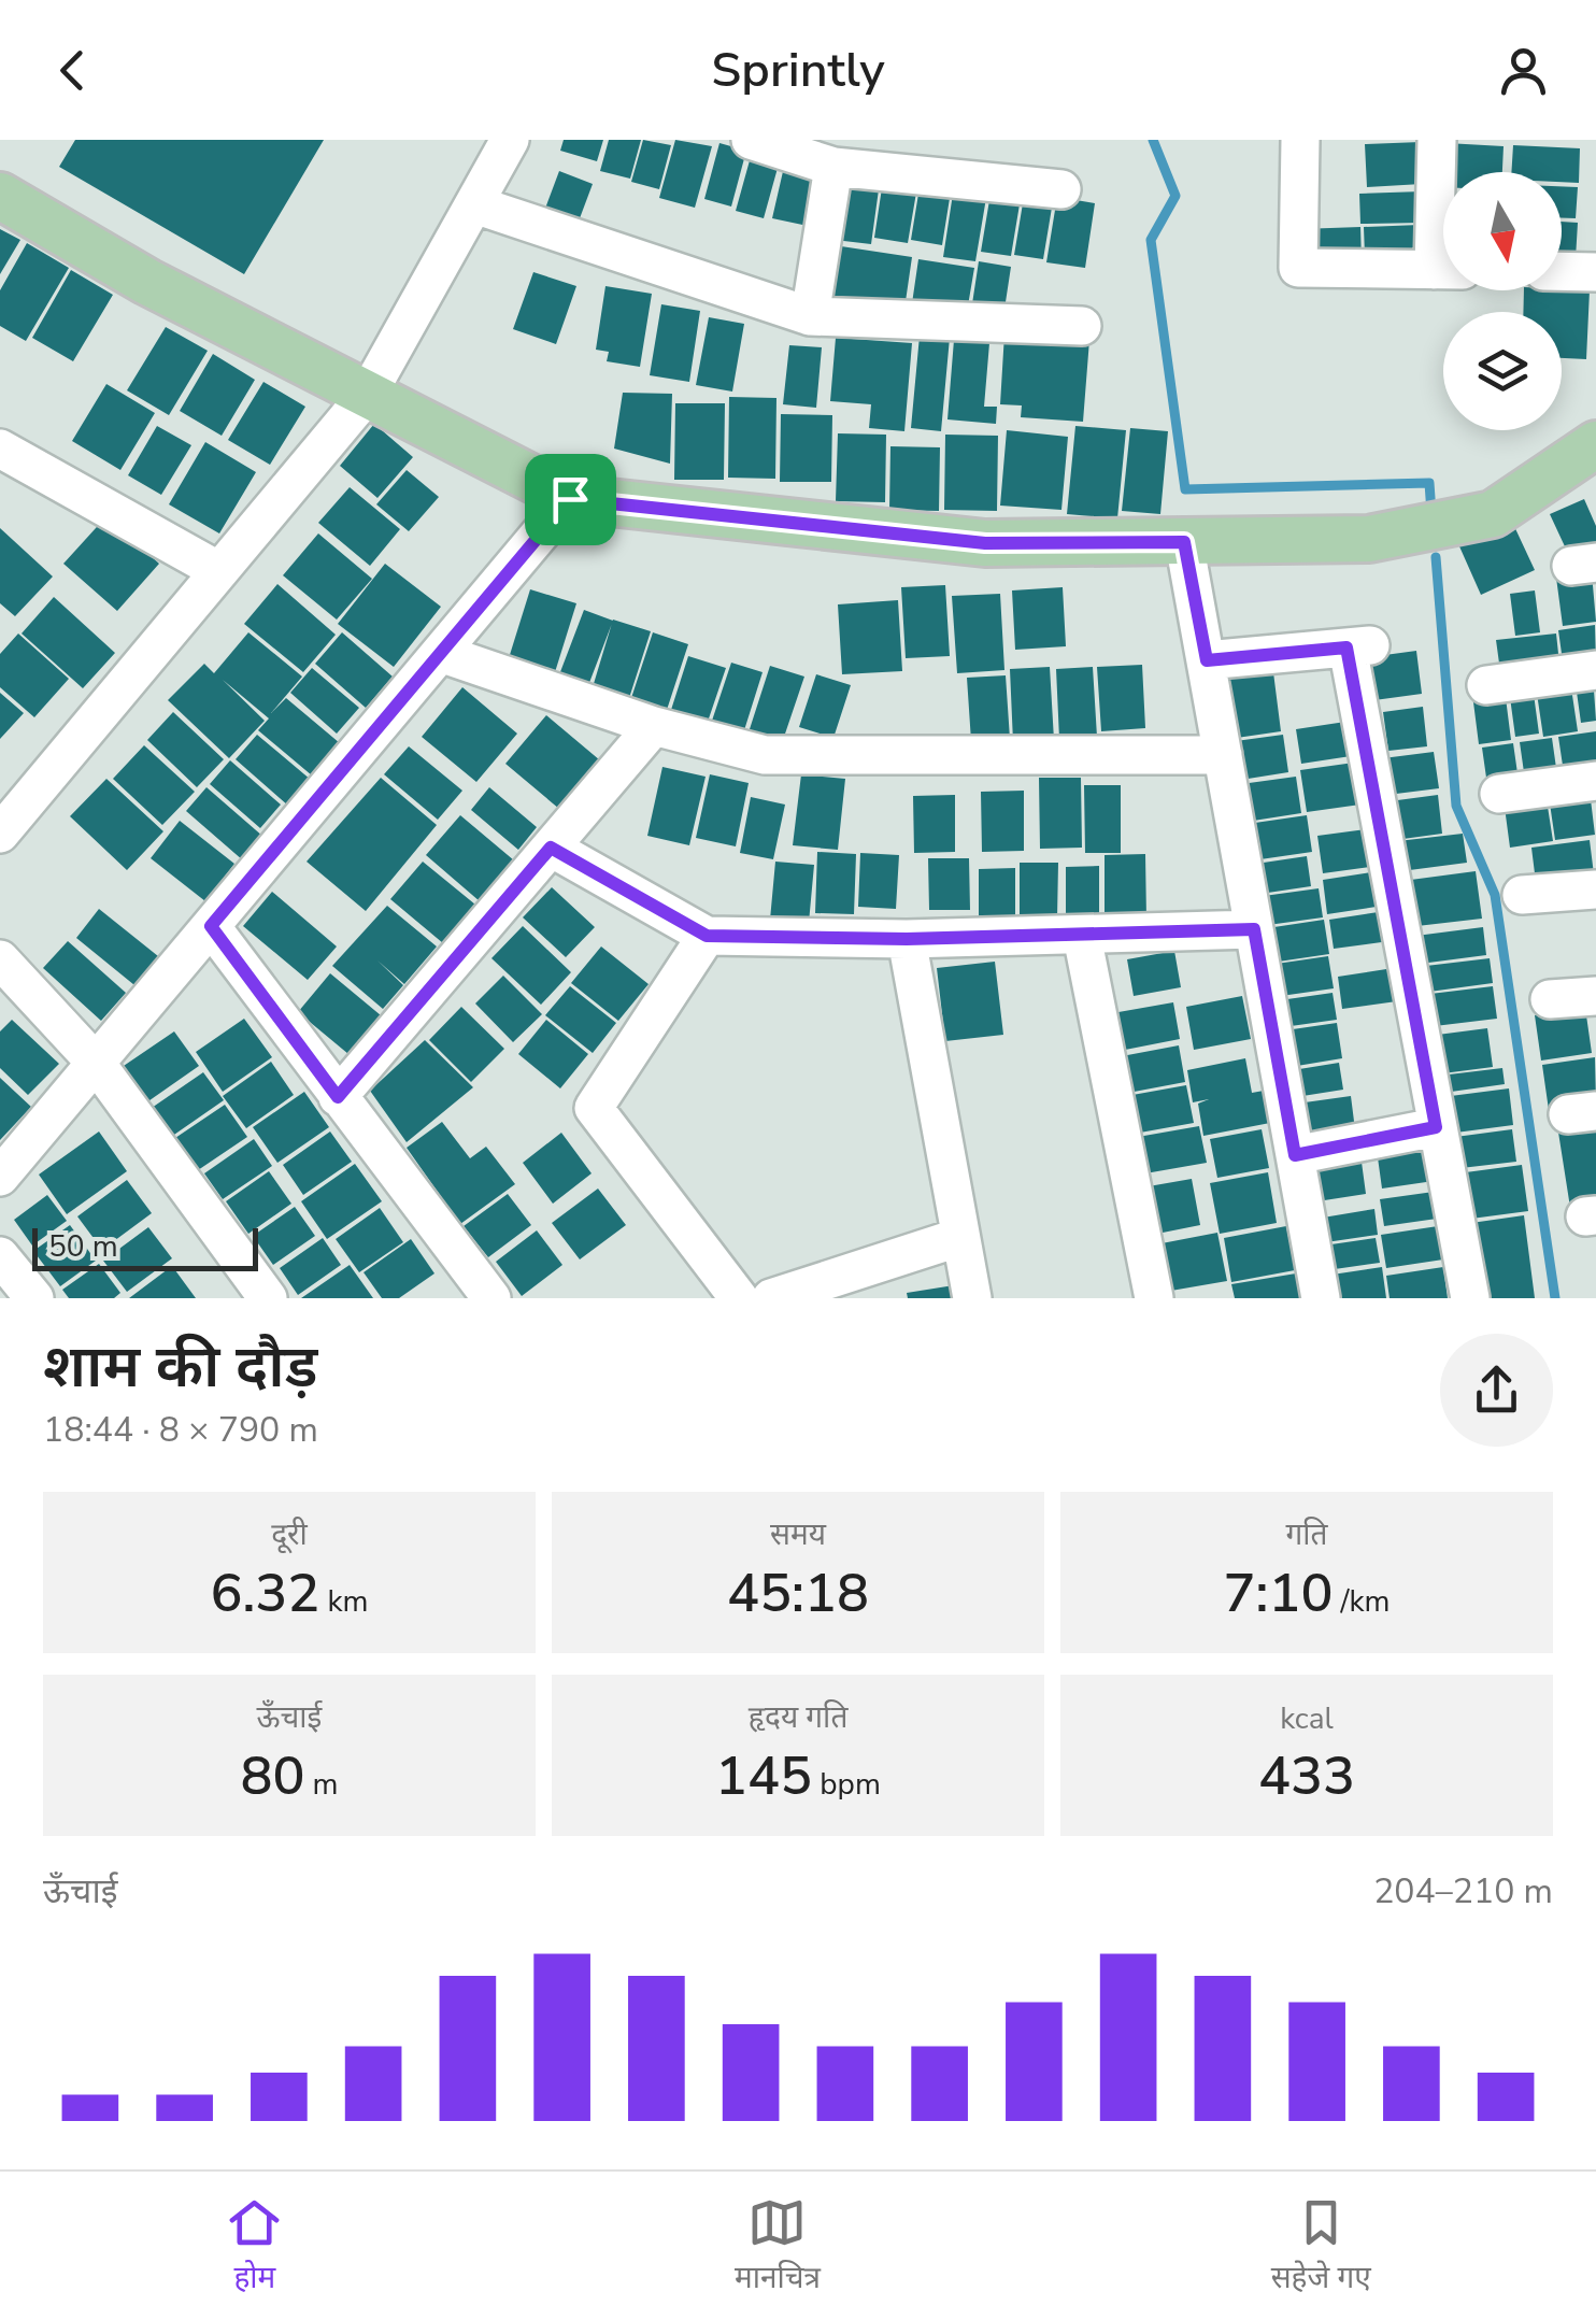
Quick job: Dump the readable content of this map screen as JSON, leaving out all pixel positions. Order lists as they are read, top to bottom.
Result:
{
  "scale_bar": "50 m",
  "north": "bottom",
  "page": {
    "header": "Sprintly",
    "scale": "50 m",
    "heading": ["शाम की दौड़", "18:44 · 8 × 790 m"],
    "stats": [
      ["दूरी", "6.32 km"],
      ["समय", "45:18"],
      ["गति", "7:10 /km"],
      ["ऊँचाई", "80 m"],
      ["हृदय गति", "145 bpm"],
      ["kcal", "433"]
    ],
    "chart": ["ऊँचाई", "204–210 m"],
    "tabs": ["होम", "मानचित्र", "सहेजे गए"]
  }
}
